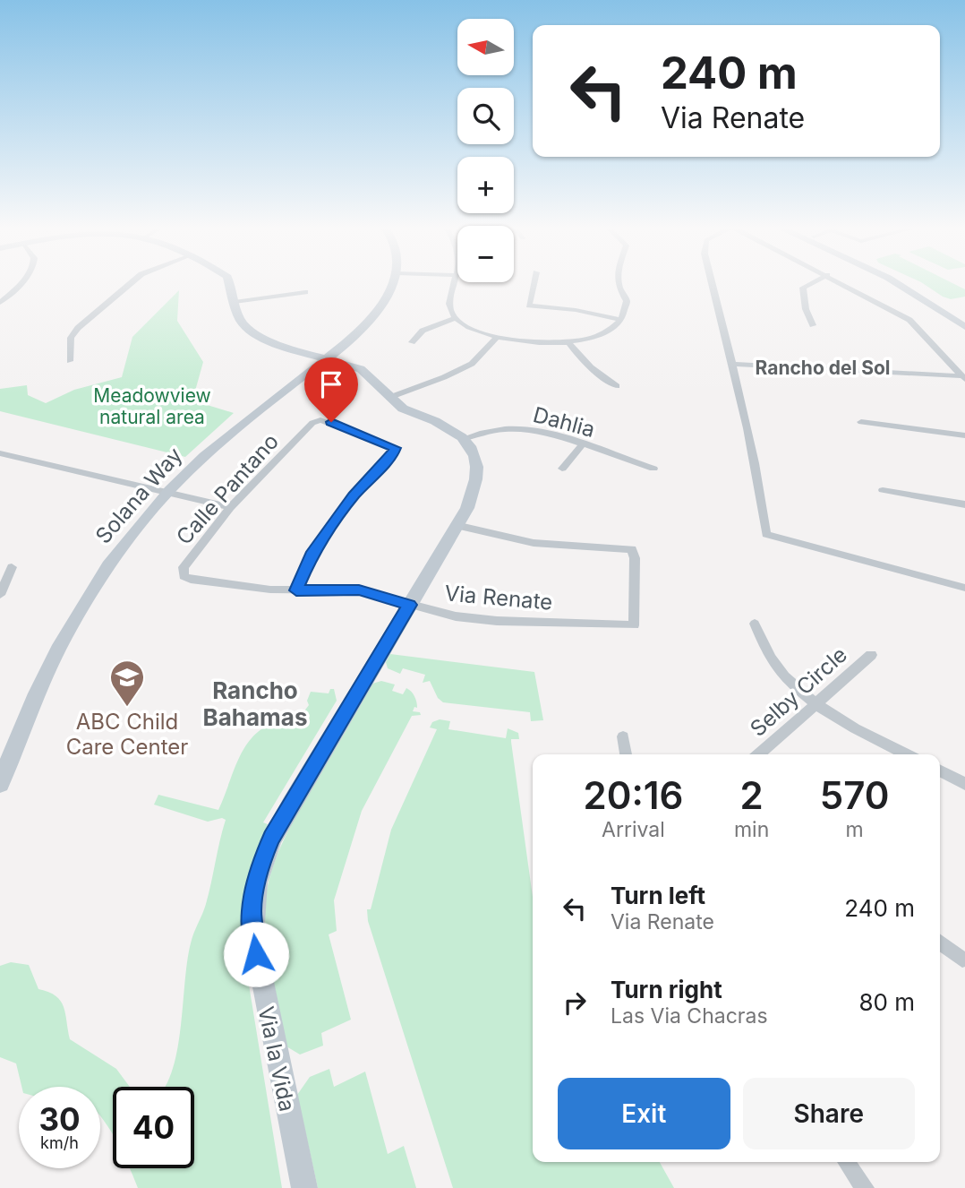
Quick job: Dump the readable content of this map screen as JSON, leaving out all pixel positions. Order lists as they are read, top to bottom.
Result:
{
  "streets": {
    "street": [
      "Dahlia",
      "Calle Pantano",
      "Solana Way",
      "Via Renate",
      "Selby Circle",
      "Via la Vida"
    ]
  },
  "crossings": [
    ["Dahlia", "Via la Vida"],
    ["Calle Pantano", "Via Renate"],
    ["Solana Way", "Via la Vida"],
    ["Via Renate", "Via la Vida"]
  ],
  "districts": ["Rancho del Sol", "Rancho Bahamas"],
  "parks": ["Meadowview natural area"],
  "places": {
    "school or university": ["ABC Child Care Center"]
  },
  "north": "left",
  "page": {
    "map_buttons": ["+", "−"],
    "turn": ["240 m", "Via Renate"],
    "eta": [
      "20:16",
      "Arrival",
      "2",
      "min",
      "570",
      "m"
    ],
    "list": [
      {
        "name": "Turn left",
        "note": "Via Renate",
        "value": "240 m"
      },
      {
        "name": "Turn right",
        "note": "Las Via Chacras",
        "value": "80 m"
      }
    ],
    "buttons": ["Exit", "Share"],
    "speed": "30 km/h",
    "limit": "40"
  }
}
